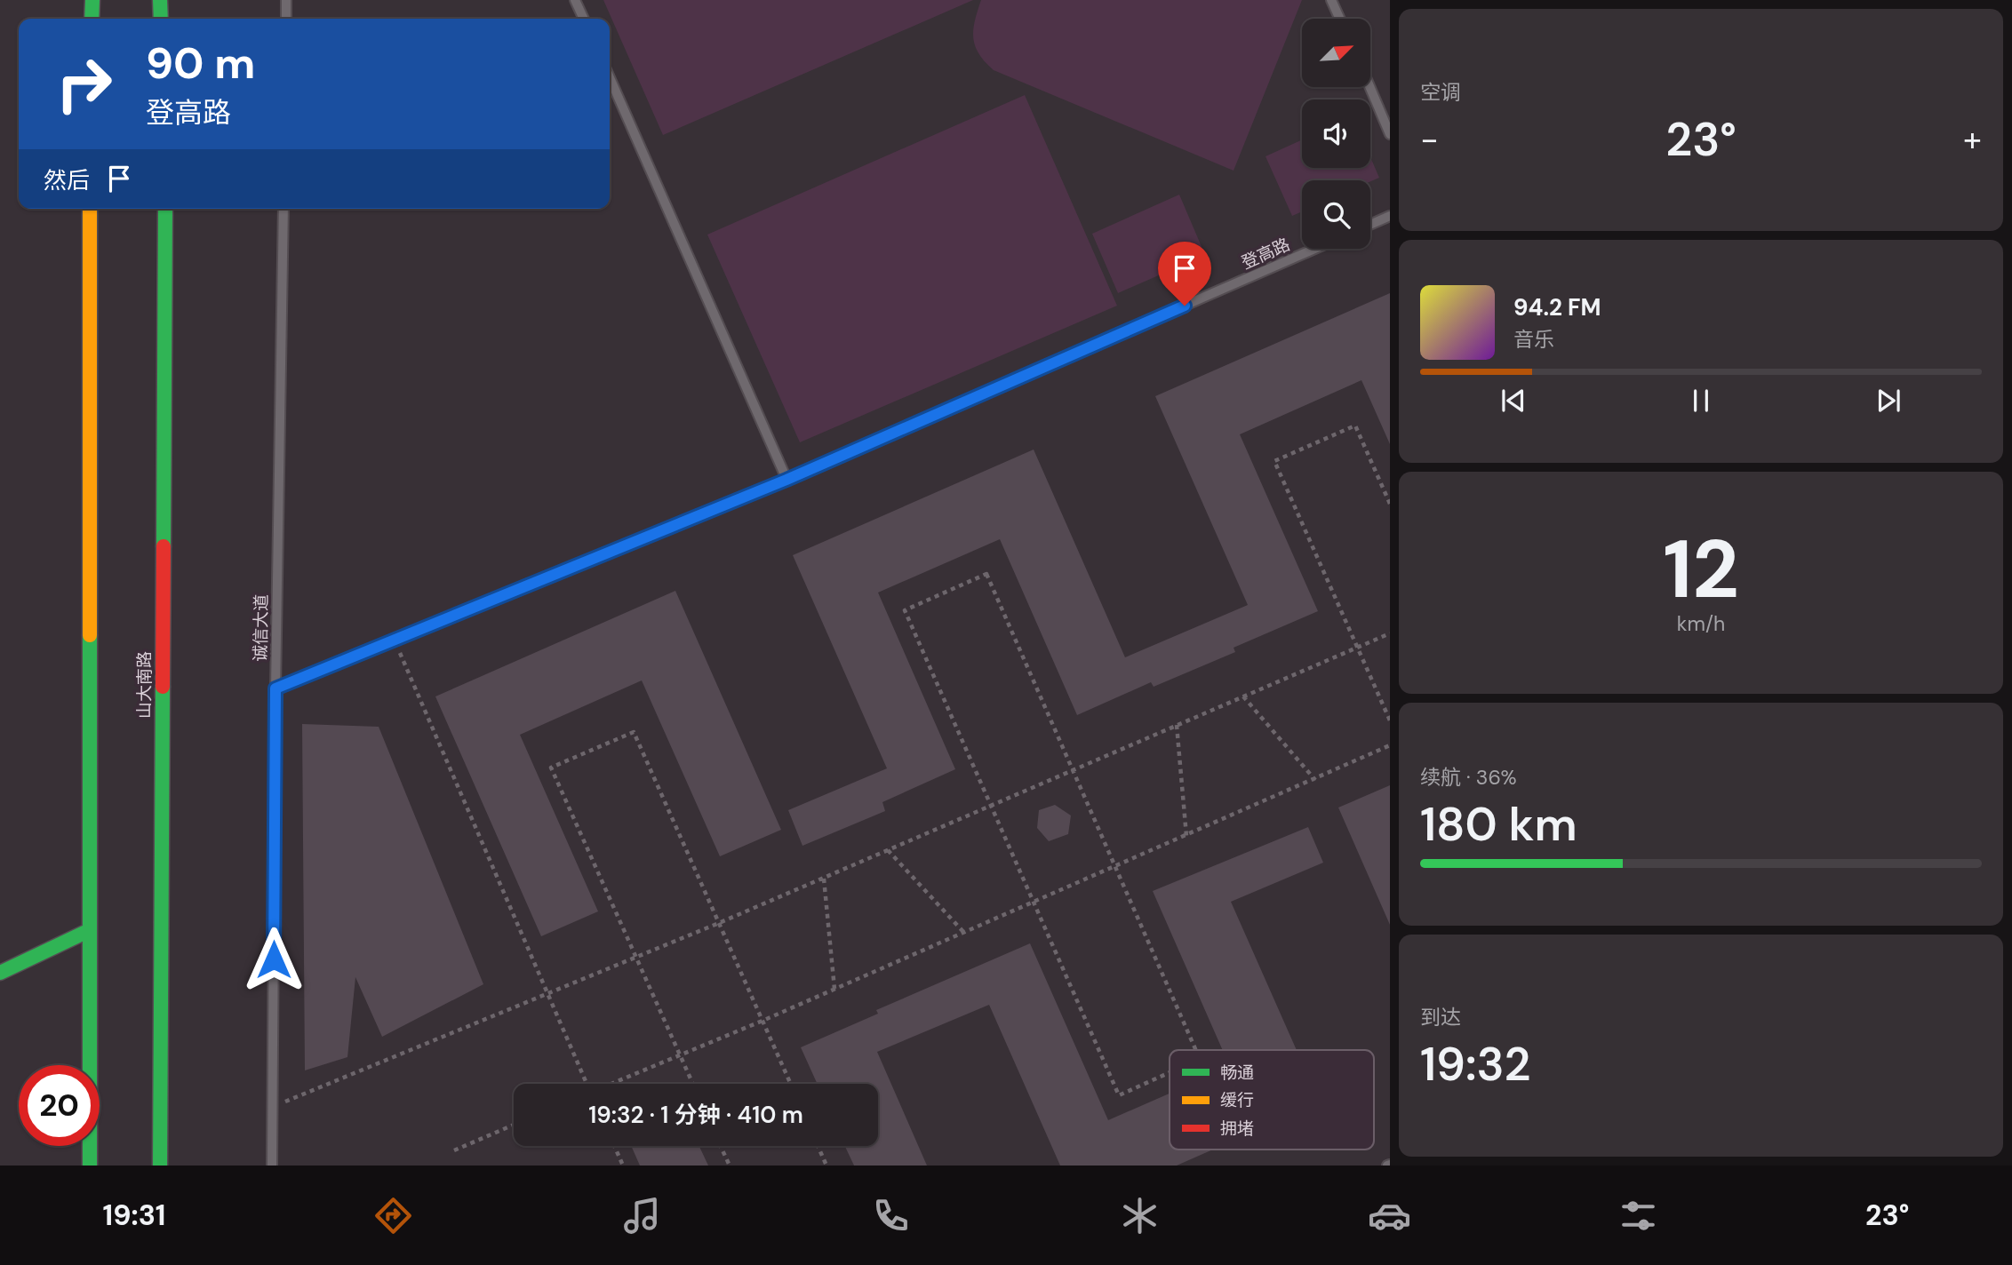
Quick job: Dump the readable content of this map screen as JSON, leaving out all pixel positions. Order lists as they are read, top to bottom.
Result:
{
  "streets": {
    "main road": ["山大南路"],
    "lane": ["登高路", "诚信大道"]
  },
  "crossings": [
    ["登高路", "诚信大道"]
  ],
  "legend": ["畅通", "缓行", "拥堵"],
  "north": "top right",
  "page": {
    "tile": [
      "空调",
      ["12", "km/h"],
      ["续航 · 36%", "180 km"],
      ["到达", "19:32"]
    ],
    "turn": ["90 m", "登高路"],
    "heat": ["−", "23°", "+"],
    "then": "然后",
    "song": ["94.2 FM", "音乐"],
    "limit": "20",
    "trip": "19:32 · 1 分钟 · 410 m",
    "tabs": ["19:31", "23°"]
  }
}
